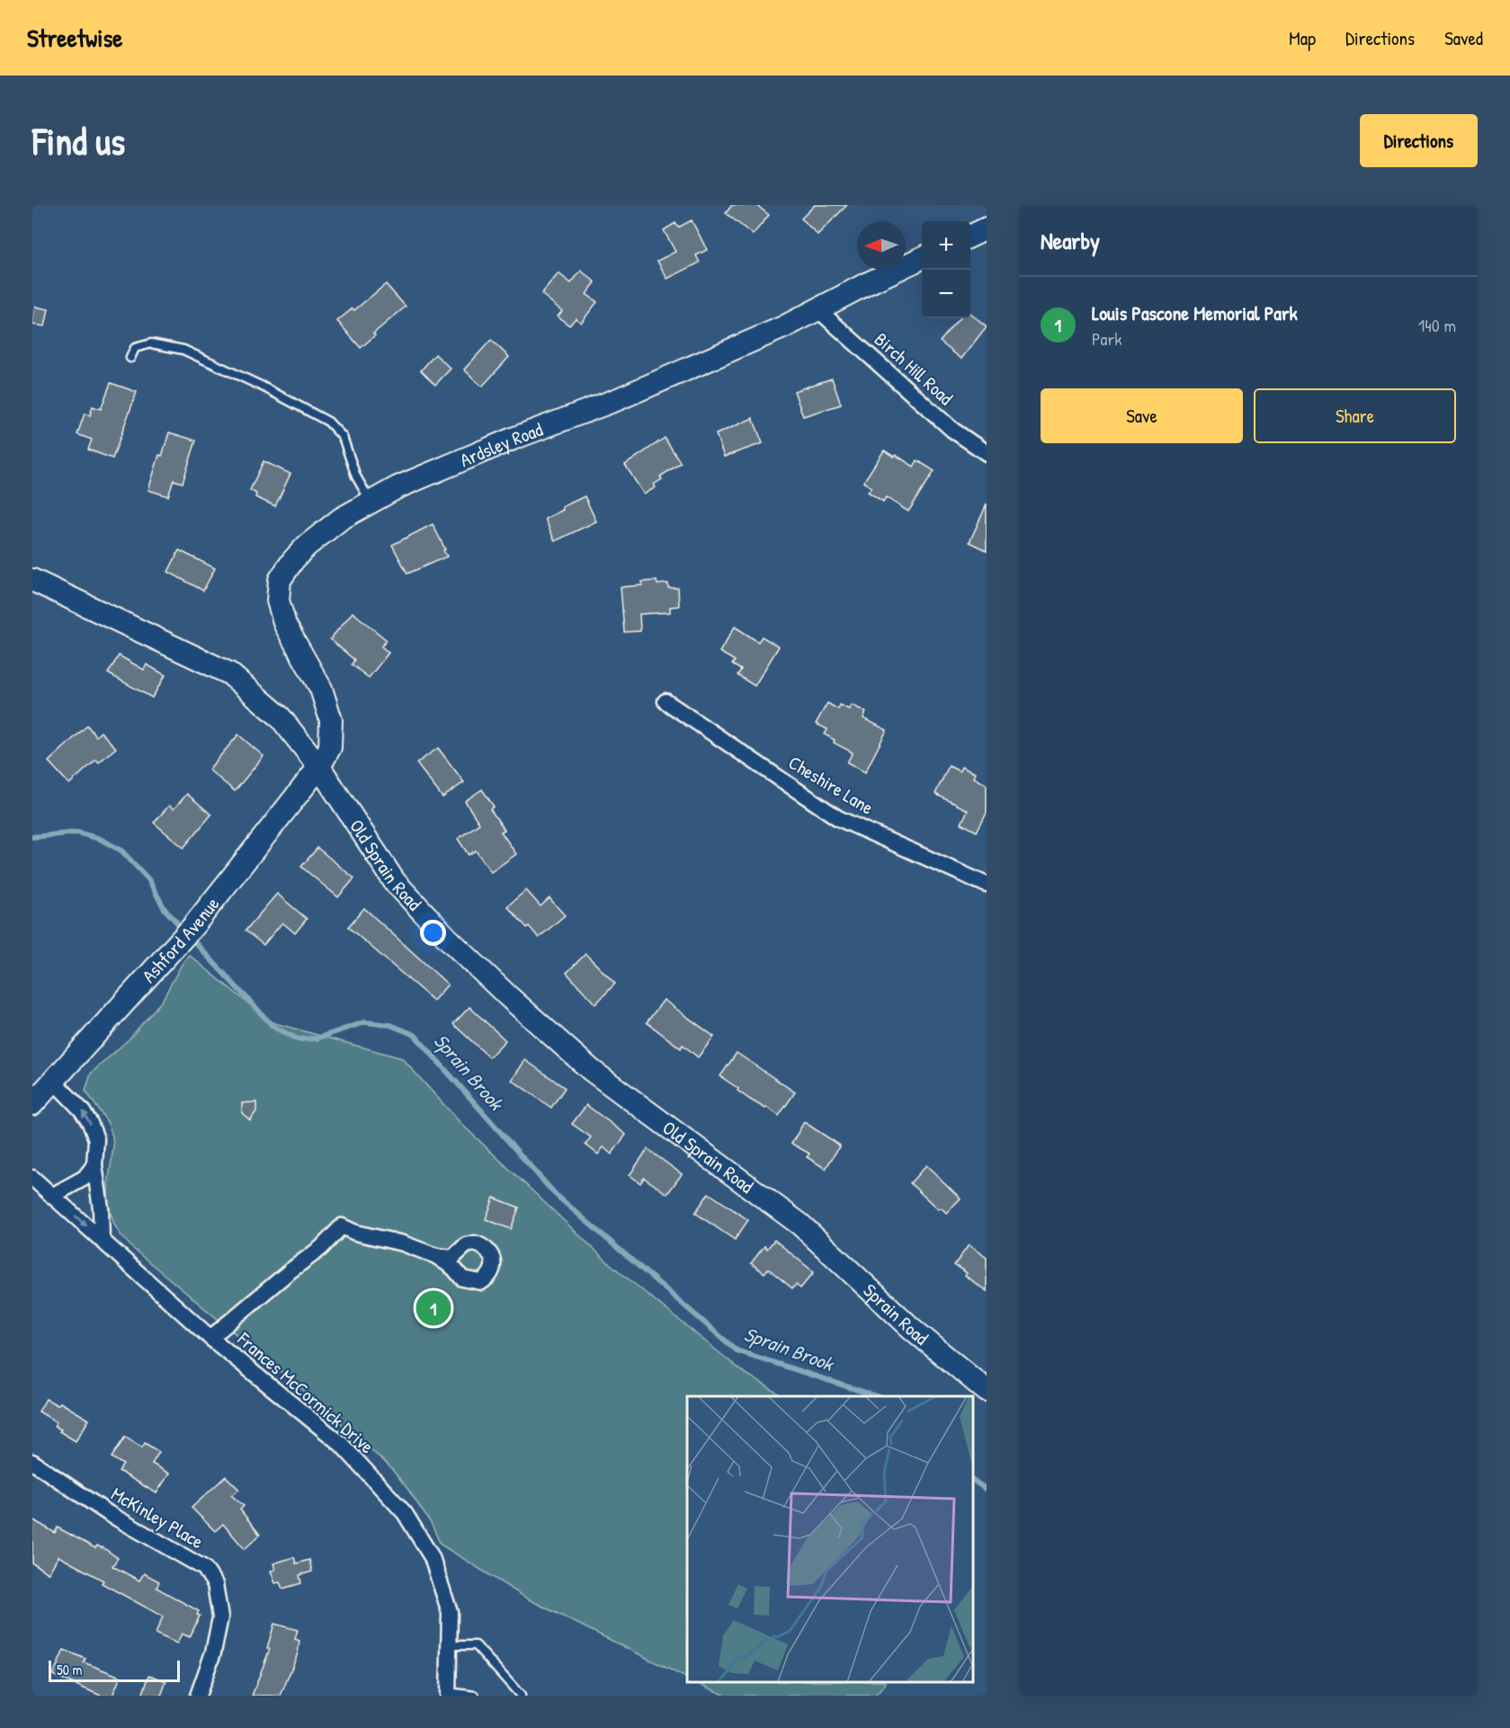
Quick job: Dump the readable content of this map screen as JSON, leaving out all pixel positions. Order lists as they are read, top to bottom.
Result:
{
  "streets": {
    "main road": [
      "Ardsley Road",
      "Old Sprain Road",
      "Ashford Avenue",
      "Sprain Road"
    ],
    "street": [
      "Birch Hill Road",
      "Cheshire Lane",
      "Frances McCormick Drive",
      "McKinley Place"
    ]
  },
  "crossings": [
    ["Birch Hill Road", "Ardsley Road"],
    ["Ardsley Road", "Old Sprain Road"],
    ["Ardsley Road", "Ashford Avenue"],
    ["Old Sprain Road", "Ashford Avenue"],
    ["Old Sprain Road", "Sprain Road"]
  ],
  "water": ["Sprain Brook"],
  "scale_bar": "50 m",
  "north": "left",
  "page": {
    "header": "Streetwise",
    "nav": ["Map", "Directions", "Saved"],
    "buttons": [
      "Directions",
      ["Save", "Share"]
    ],
    "title": "Find us",
    "heading": "Nearby",
    "map_buttons": ["+", "−"],
    "list": [
      {
        "mark": "1",
        "name": "Louis Pascone Memorial Park",
        "note": "Park",
        "value": "140 m"
      }
    ],
    "pins": "1",
    "scale": "50 m"
  }
}
